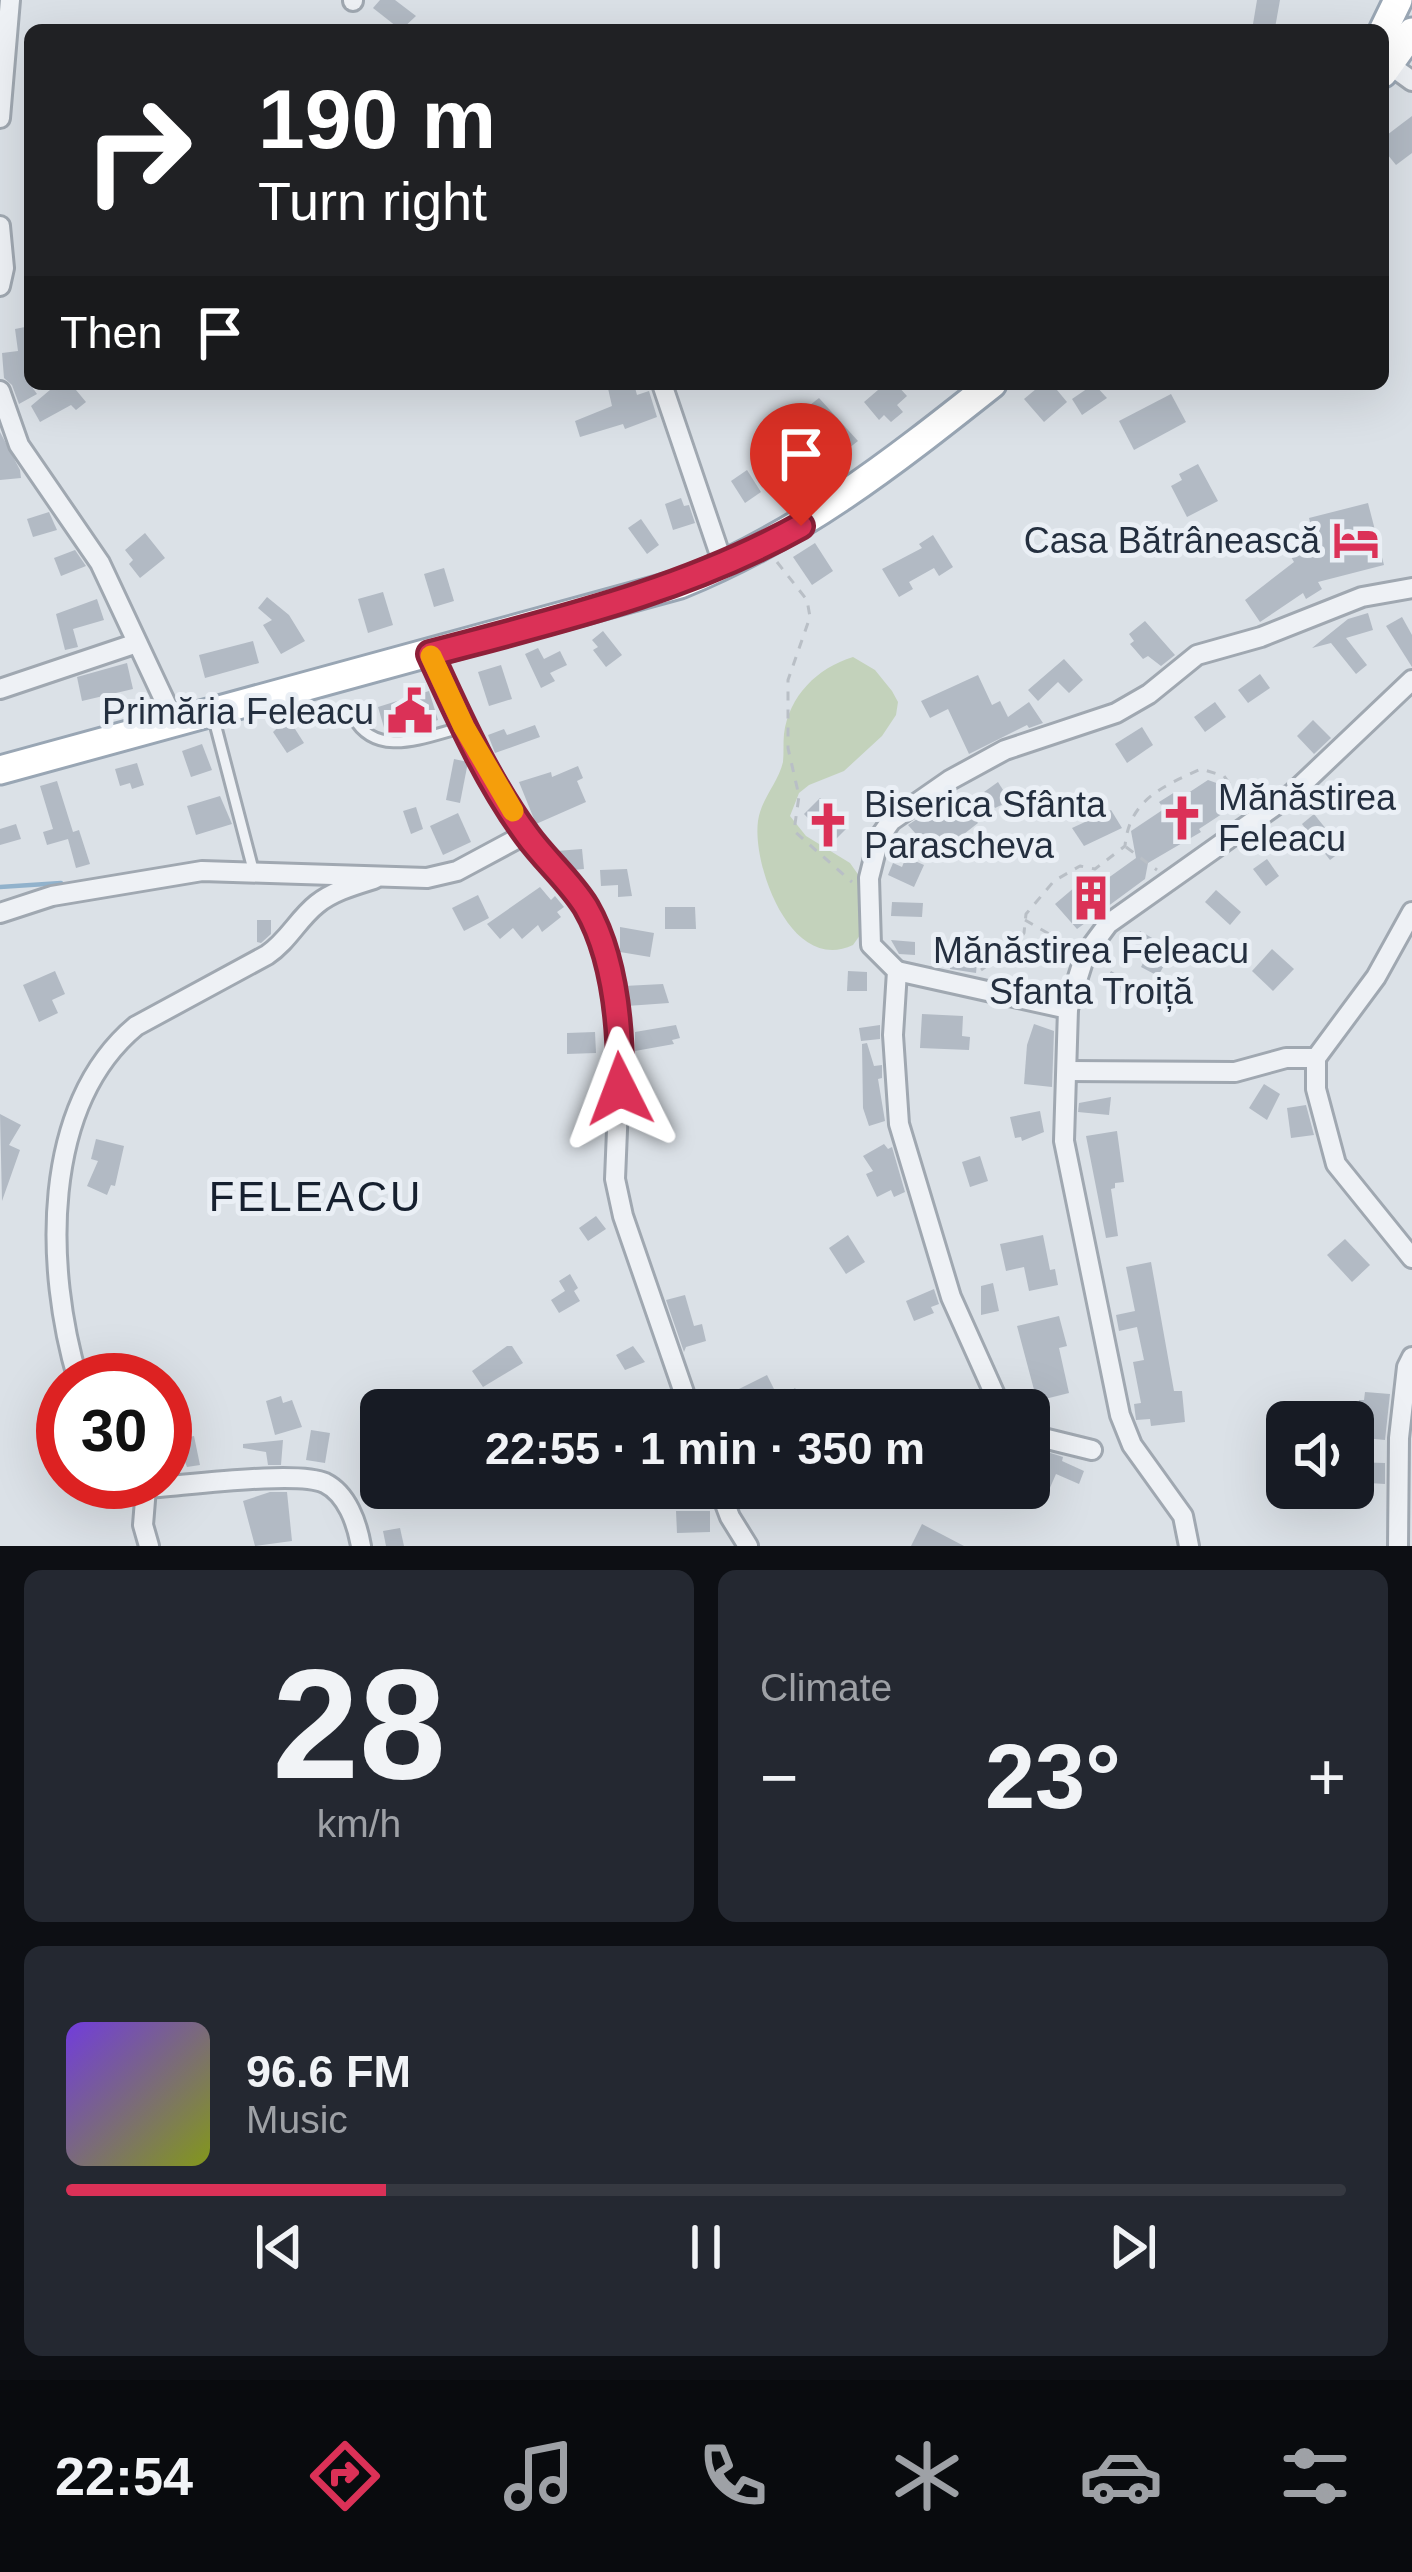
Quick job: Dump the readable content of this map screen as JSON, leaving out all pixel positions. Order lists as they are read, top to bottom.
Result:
{
  "districts": ["FELEACU"],
  "places": {
    "hotel": ["Casa Bătrânească"],
    "public building": ["Primăria Feleacu"],
    "church": ["Mănăstirea Feleacu", "Biserica Sfânta Parascheva"],
    "building": ["Mănăstirea Feleacu Sfanta Troiță"]
  },
  "page": {
    "turn": ["190 m", "Turn right"],
    "then": "Then",
    "limit": "30",
    "trip": "22:55 · 1 min · 350 m",
    "tile": [
      ["28", "km/h"],
      "Climate"
    ],
    "heat": ["−", "23°", "+"],
    "song": ["96.6 FM", "Music"],
    "tabs": "22:54"
  }
}
